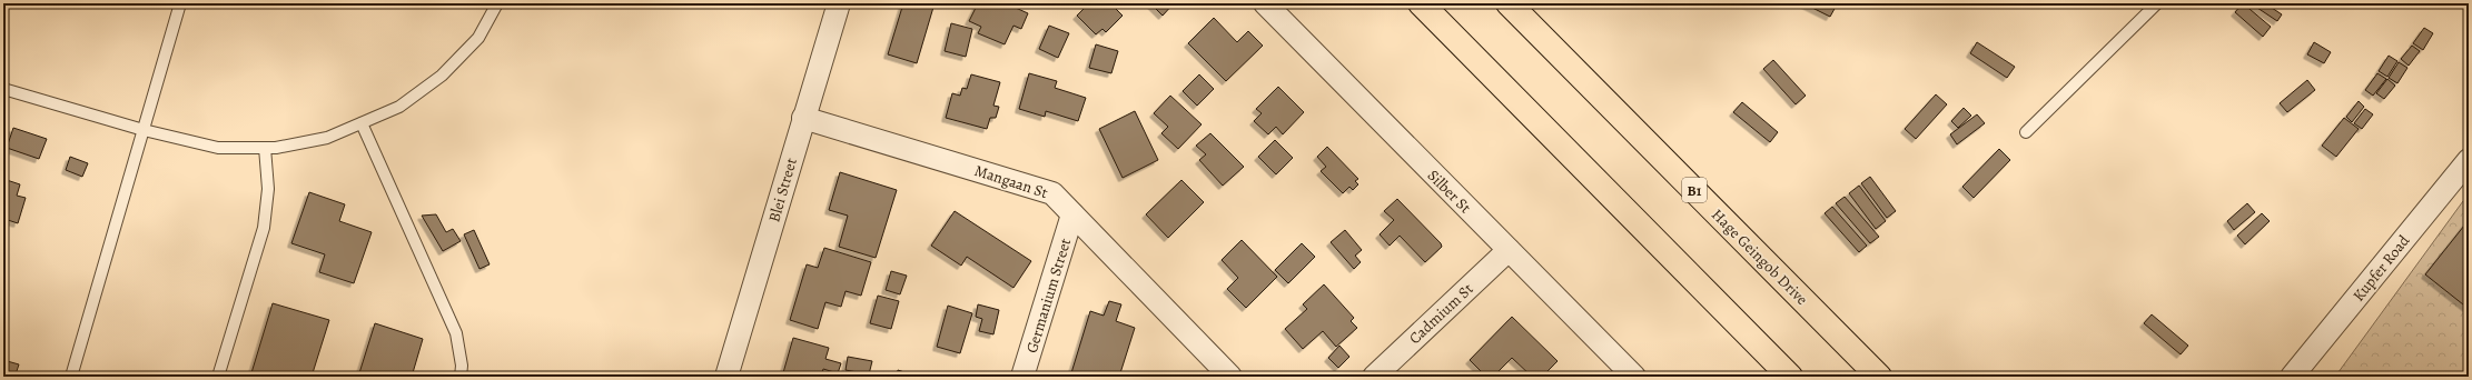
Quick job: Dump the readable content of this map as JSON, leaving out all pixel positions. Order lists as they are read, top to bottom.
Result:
{
  "streets": {
    "highway": ["B1", "Hage Geingob Drive"],
    "street": [
      "Mangaan St",
      "Blei Street",
      "Silber St",
      "Kupfer Road",
      "Germanium Street",
      "Cadmium St"
    ]
  },
  "crossings": [
    ["Mangaan St", "Blei Street"],
    ["Mangaan St", "Germanium Street"],
    ["Silber St", "Cadmium St"]
  ]
}
